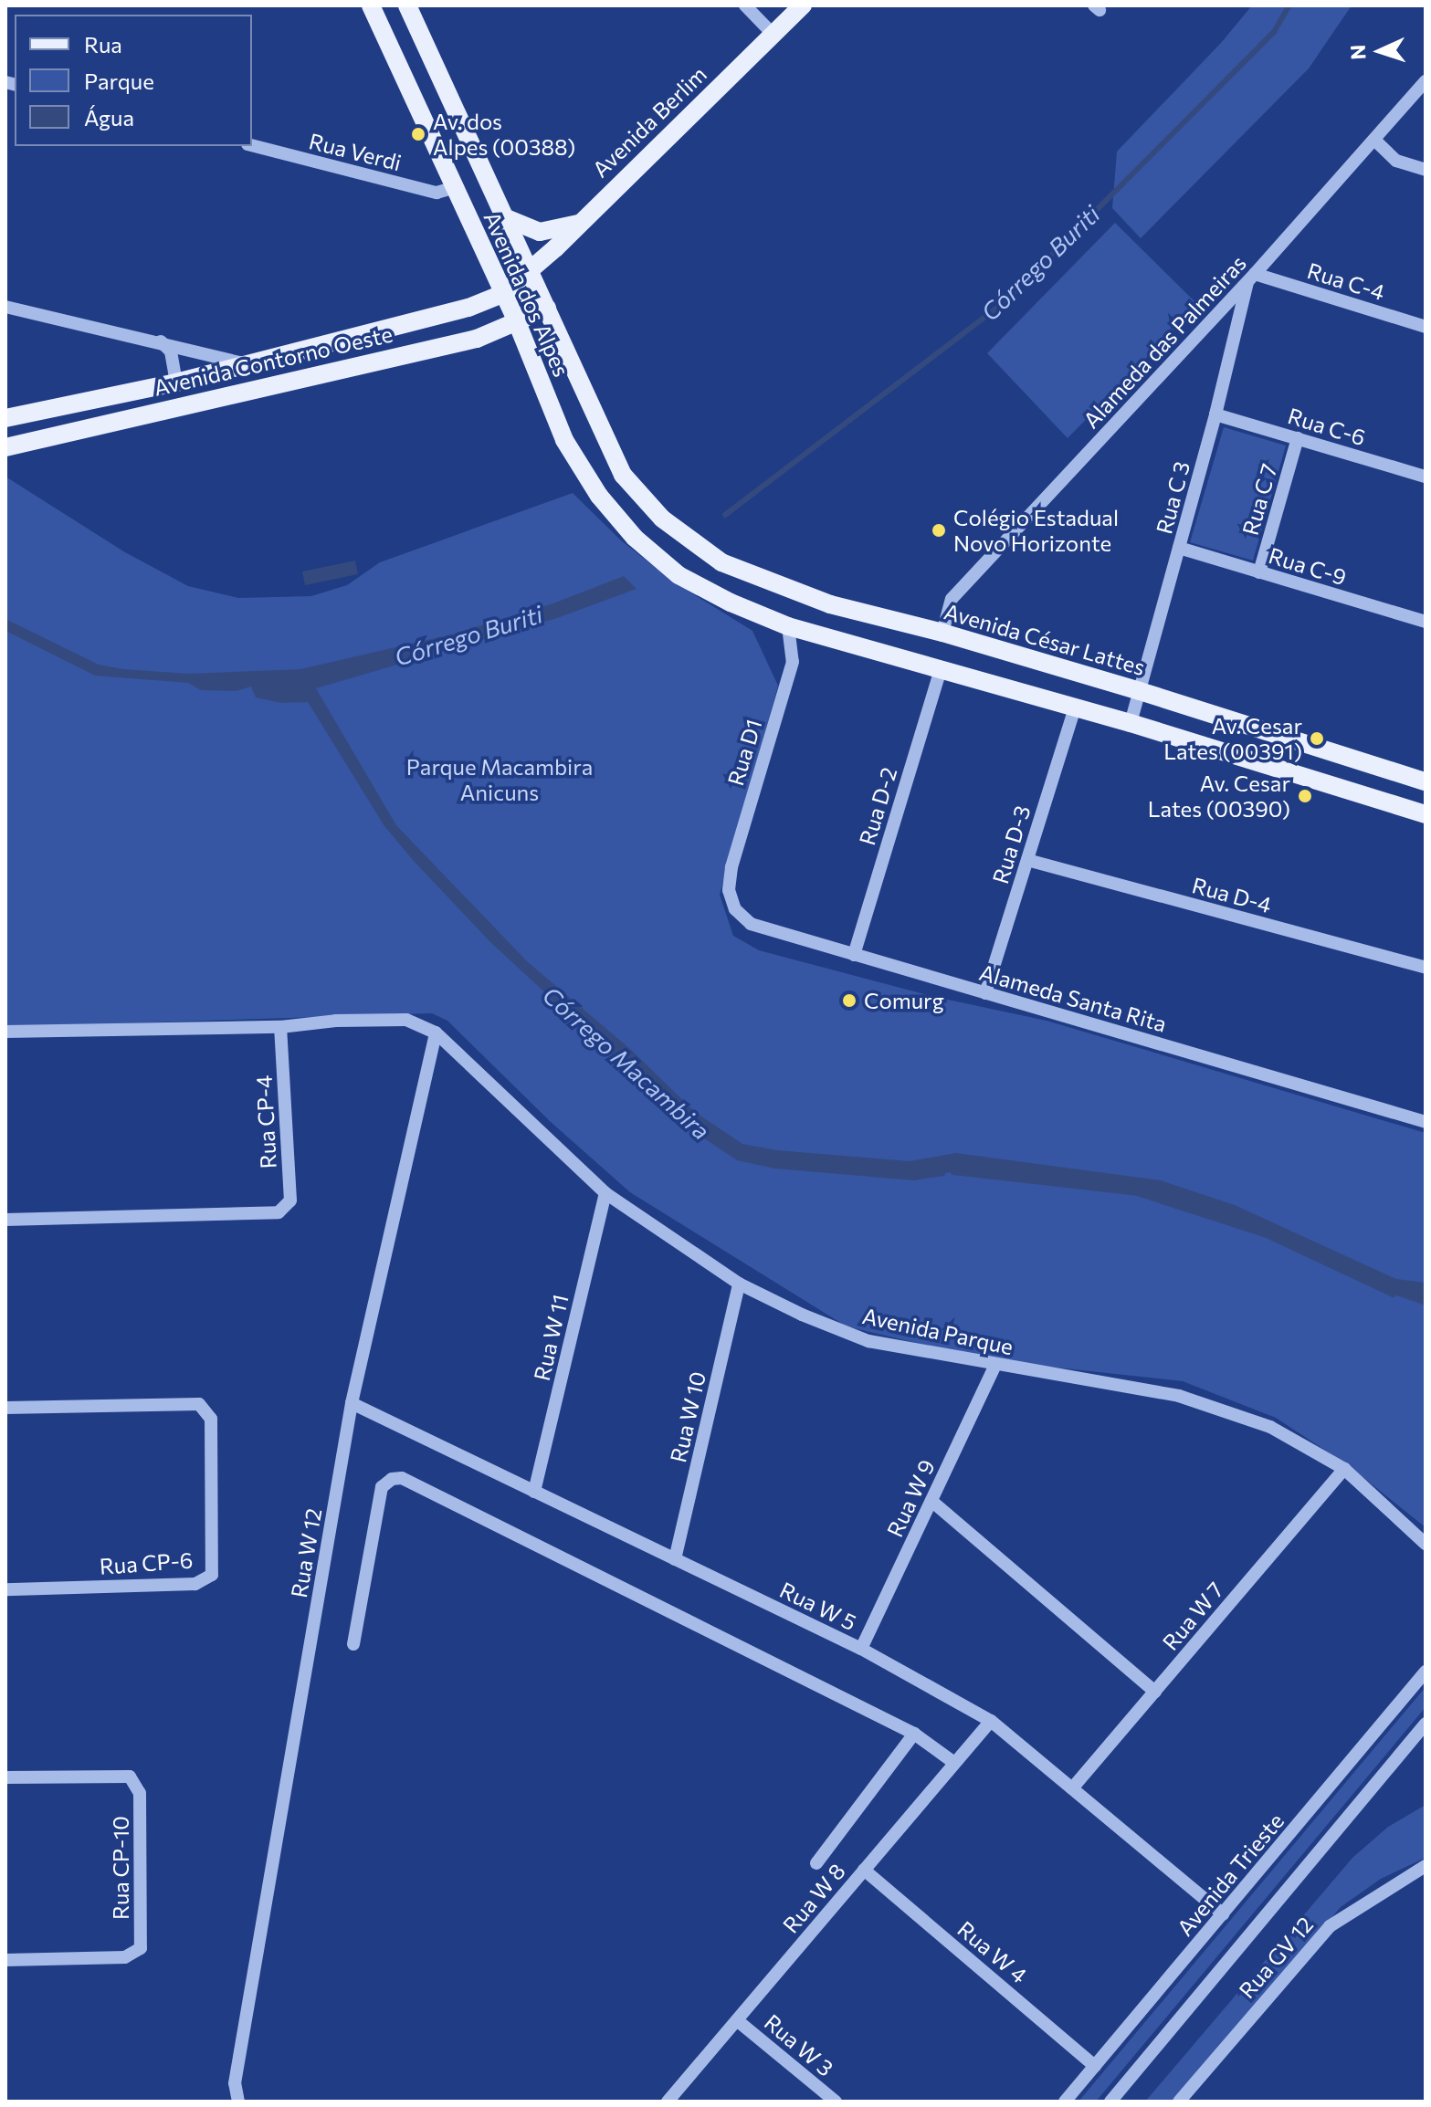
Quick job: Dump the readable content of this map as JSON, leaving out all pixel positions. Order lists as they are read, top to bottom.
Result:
{
  "streets": {
    "main road": [
      "Avenida Berlim",
      "Avenida dos Alpes",
      "Avenida Contorno Oeste",
      "Avenida César Lattes"
    ],
    "street": [
      "Rua Verdi",
      "Rua C-4",
      "Alameda das Palmeiras",
      "Rua C-6",
      "Rua C 3",
      "Rua C 7",
      "Rua C-9",
      "Rua D1",
      "Rua D-2",
      "Rua D-3",
      "Rua D-4",
      "Alameda Santa Rita",
      "Rua CP-4",
      "Avenida Parque",
      "Rua W 11",
      "Rua W 10",
      "Rua W 9",
      "Rua W 12",
      "Rua CP-6",
      "Rua W 5",
      "Rua W 7",
      "Rua CP-10",
      "Avenida Trieste",
      "Rua W 8",
      "Rua W 4",
      "Rua GV 12",
      "Rua W 3"
    ]
  },
  "crossings": [
    ["Avenida Berlim", "Avenida dos Alpes"],
    ["Avenida Berlim", "Avenida Contorno Oeste"],
    ["Rua Verdi", "Avenida dos Alpes"],
    ["Rua C-4", "Alameda das Palmeiras"],
    ["Rua C-4", "Rua C 3"],
    ["Avenida dos Alpes", "Avenida Contorno Oeste"],
    ["Avenida dos Alpes", "Avenida César Lattes"],
    ["Avenida dos Alpes", "Rua D1"],
    ["Alameda das Palmeiras", "Rua C 3"],
    ["Alameda das Palmeiras", "Avenida César Lattes"],
    ["Rua C-6", "Rua C 3"],
    ["Rua C-6", "Rua C 7"],
    ["Rua C 3", "Rua C-9"],
    ["Rua C 3", "Avenida César Lattes"],
    ["Rua C 7", "Rua C-9"],
    ["Rua D1", "Alameda Santa Rita"],
    ["Rua D-2", "Alameda Santa Rita"],
    ["Rua D-3", "Rua D-4"],
    ["Rua D-3", "Alameda Santa Rita"],
    ["Rua CP-4", "Avenida Parque"],
    ["Avenida Parque", "Rua W 11"],
    ["Avenida Parque", "Rua W 10"],
    ["Avenida Parque", "Rua W 9"],
    ["Avenida Parque", "Rua W 12"],
    ["Avenida Parque", "Rua W 7"],
    ["Rua W 11", "Rua W 5"],
    ["Rua W 10", "Rua W 5"],
    ["Rua W 9", "Rua W 5"],
    ["Rua W 12", "Rua W 5"],
    ["Rua W 5", "Rua W 7"],
    ["Rua W 5", "Avenida Trieste"],
    ["Rua W 5", "Rua W 8"],
    ["Avenida Trieste", "Rua W 4"],
    ["Rua W 8", "Rua W 4"],
    ["Rua W 8", "Rua W 3"]
  ],
  "water": ["Córrego Buriti", "Córrego Macambira"],
  "parks": ["Parque Macambira Anicuns"],
  "places": [
    "Av. dos Alpes (00388)",
    "Colégio Estadual Novo Horizonte",
    "Av. Cesar Lates (00391)",
    "Av. Cesar Lates (00390)",
    "Comurg"
  ],
  "legend": ["Rua", "Parque", "Água"],
  "north": "left"
}
